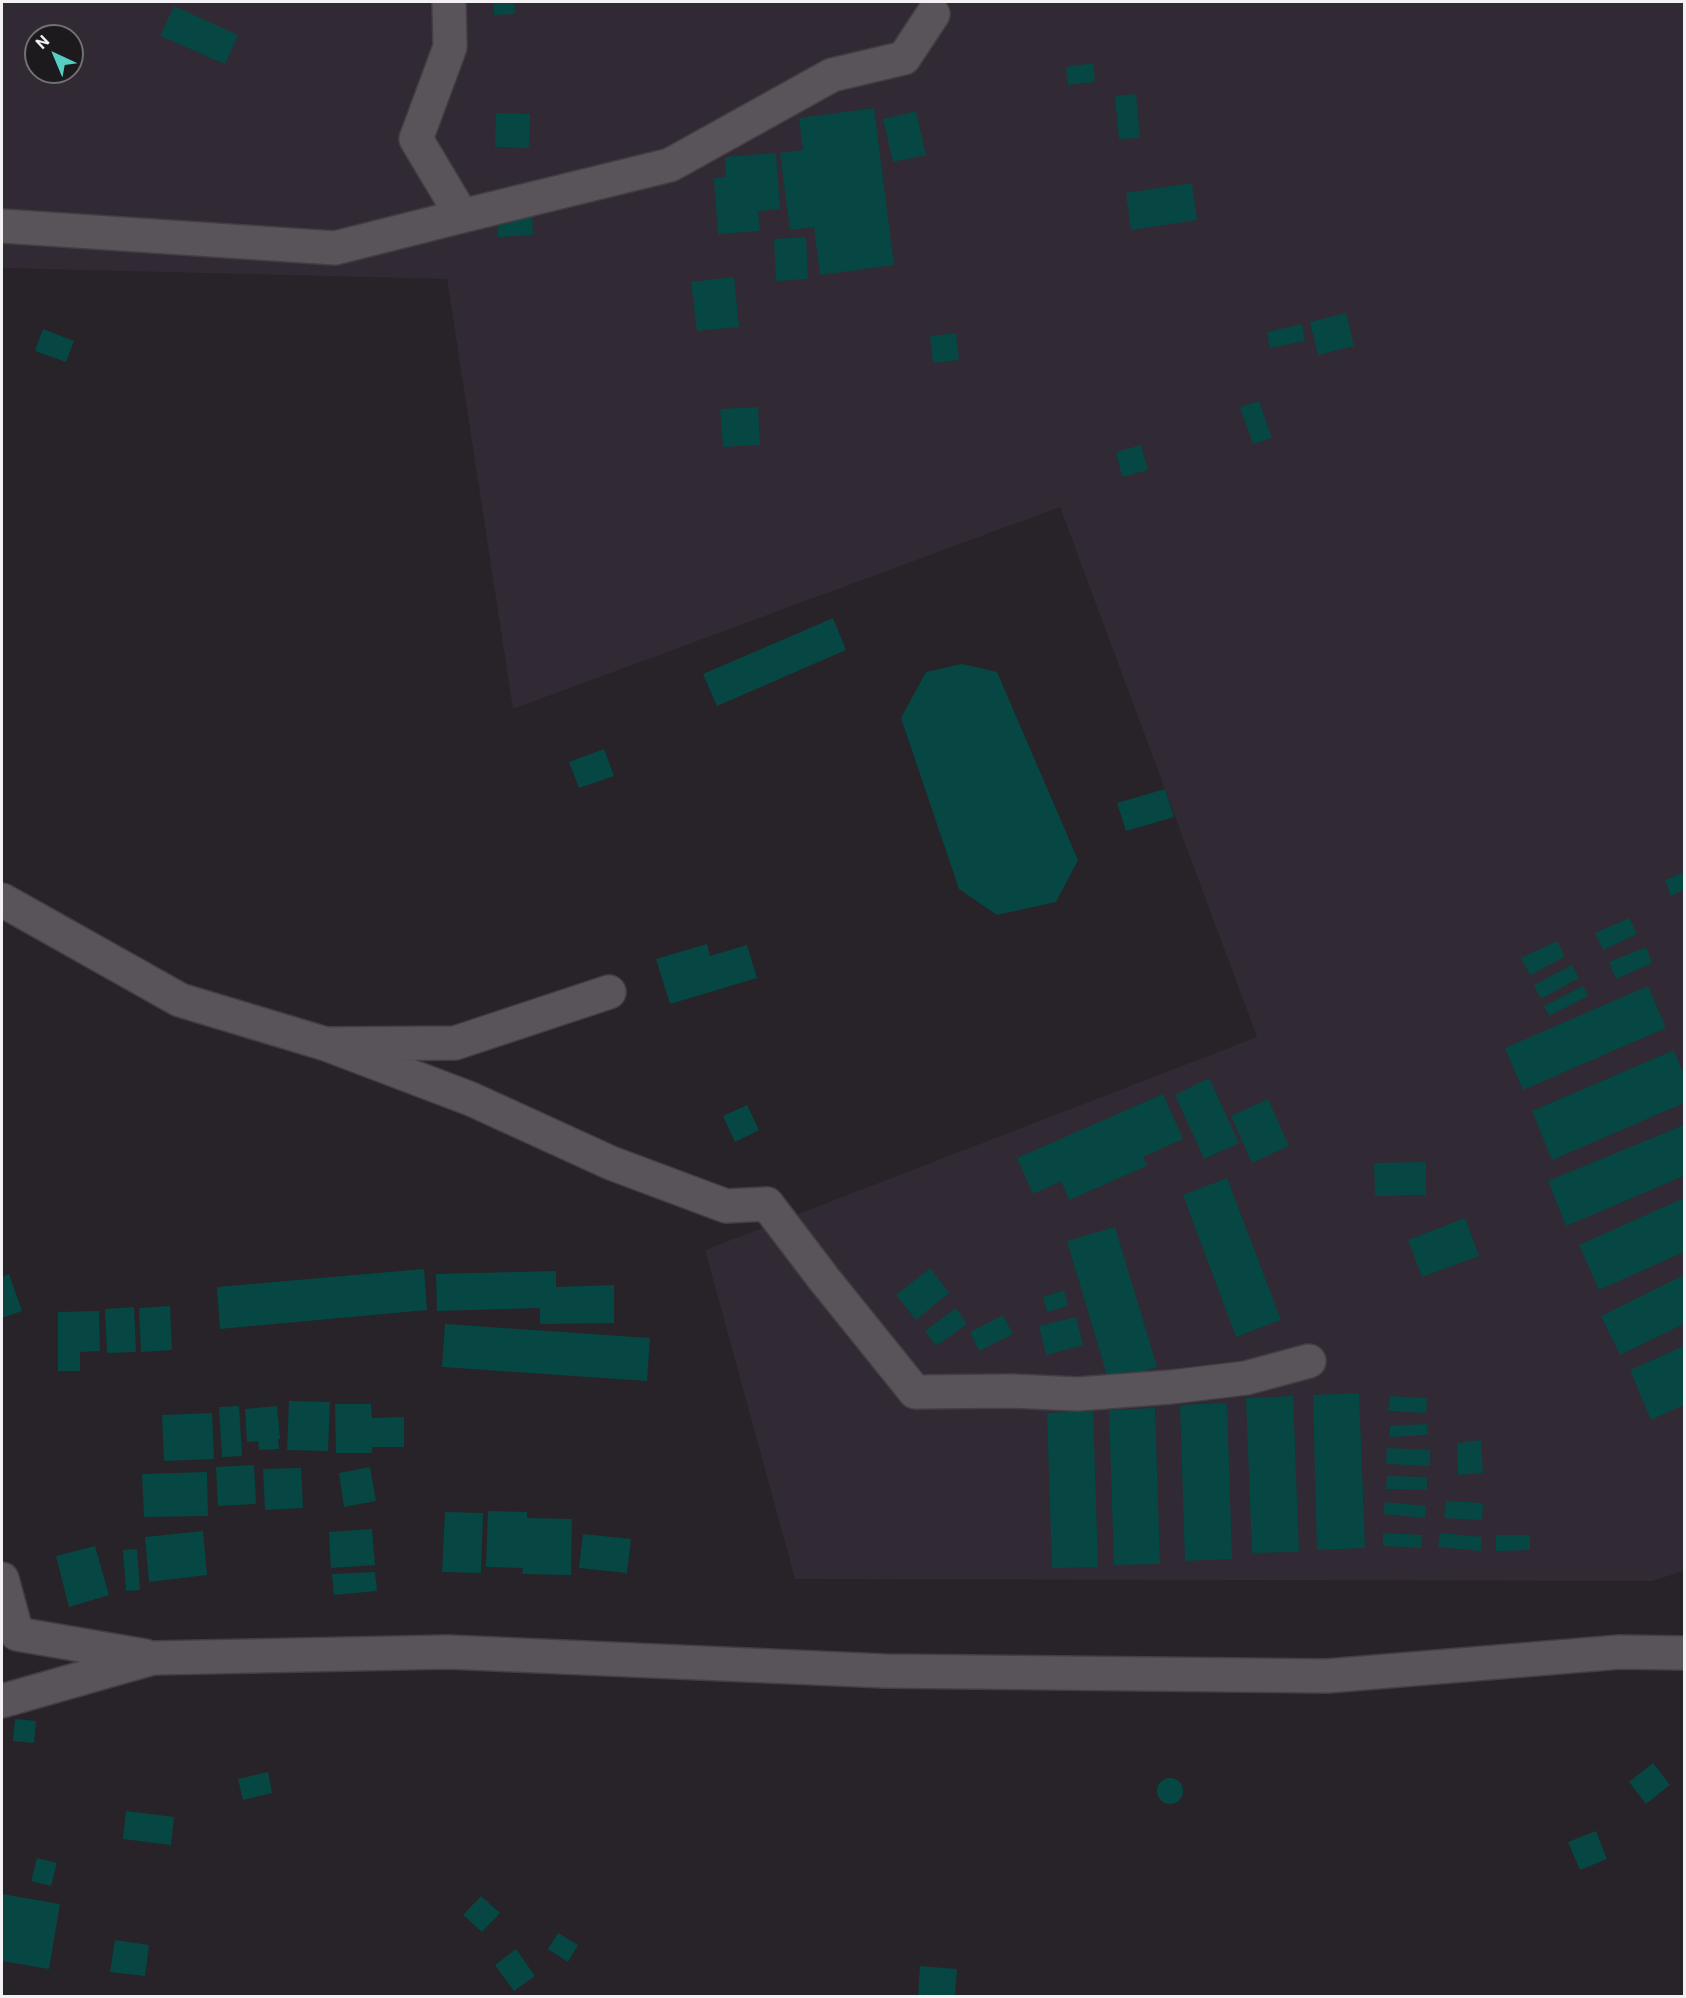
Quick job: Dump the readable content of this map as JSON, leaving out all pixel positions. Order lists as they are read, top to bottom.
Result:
{
  "north": "top left"
}
